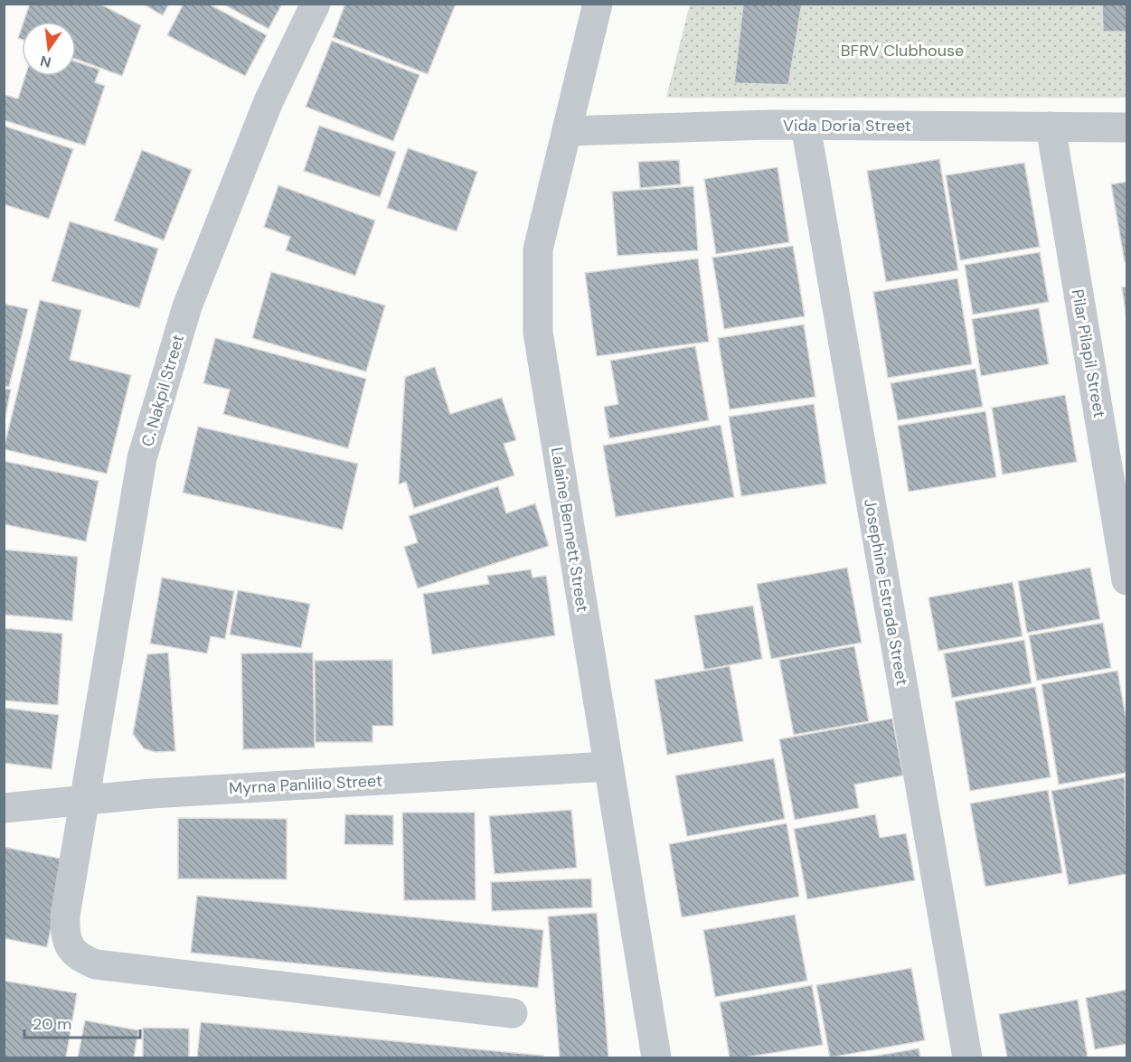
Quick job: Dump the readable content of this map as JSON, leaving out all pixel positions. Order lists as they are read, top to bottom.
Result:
{
  "streets": {
    "street": [
      "Vida Doria Street",
      "Pilar Pilapil Street",
      "C. Nakpil Street",
      "Lalaine Bennett Street",
      "Josephine Estrada Street",
      "Myrna Panlilio Street"
    ]
  },
  "crossings": [
    ["Vida Doria Street", "Pilar Pilapil Street"],
    ["Vida Doria Street", "Lalaine Bennett Street"],
    ["Vida Doria Street", "Josephine Estrada Street"],
    ["C. Nakpil Street", "Myrna Panlilio Street"],
    ["Lalaine Bennett Street", "Myrna Panlilio Street"]
  ],
  "parks": ["BFRV Clubhouse"],
  "scale_bar": "20 m",
  "north": "bottom"
}
